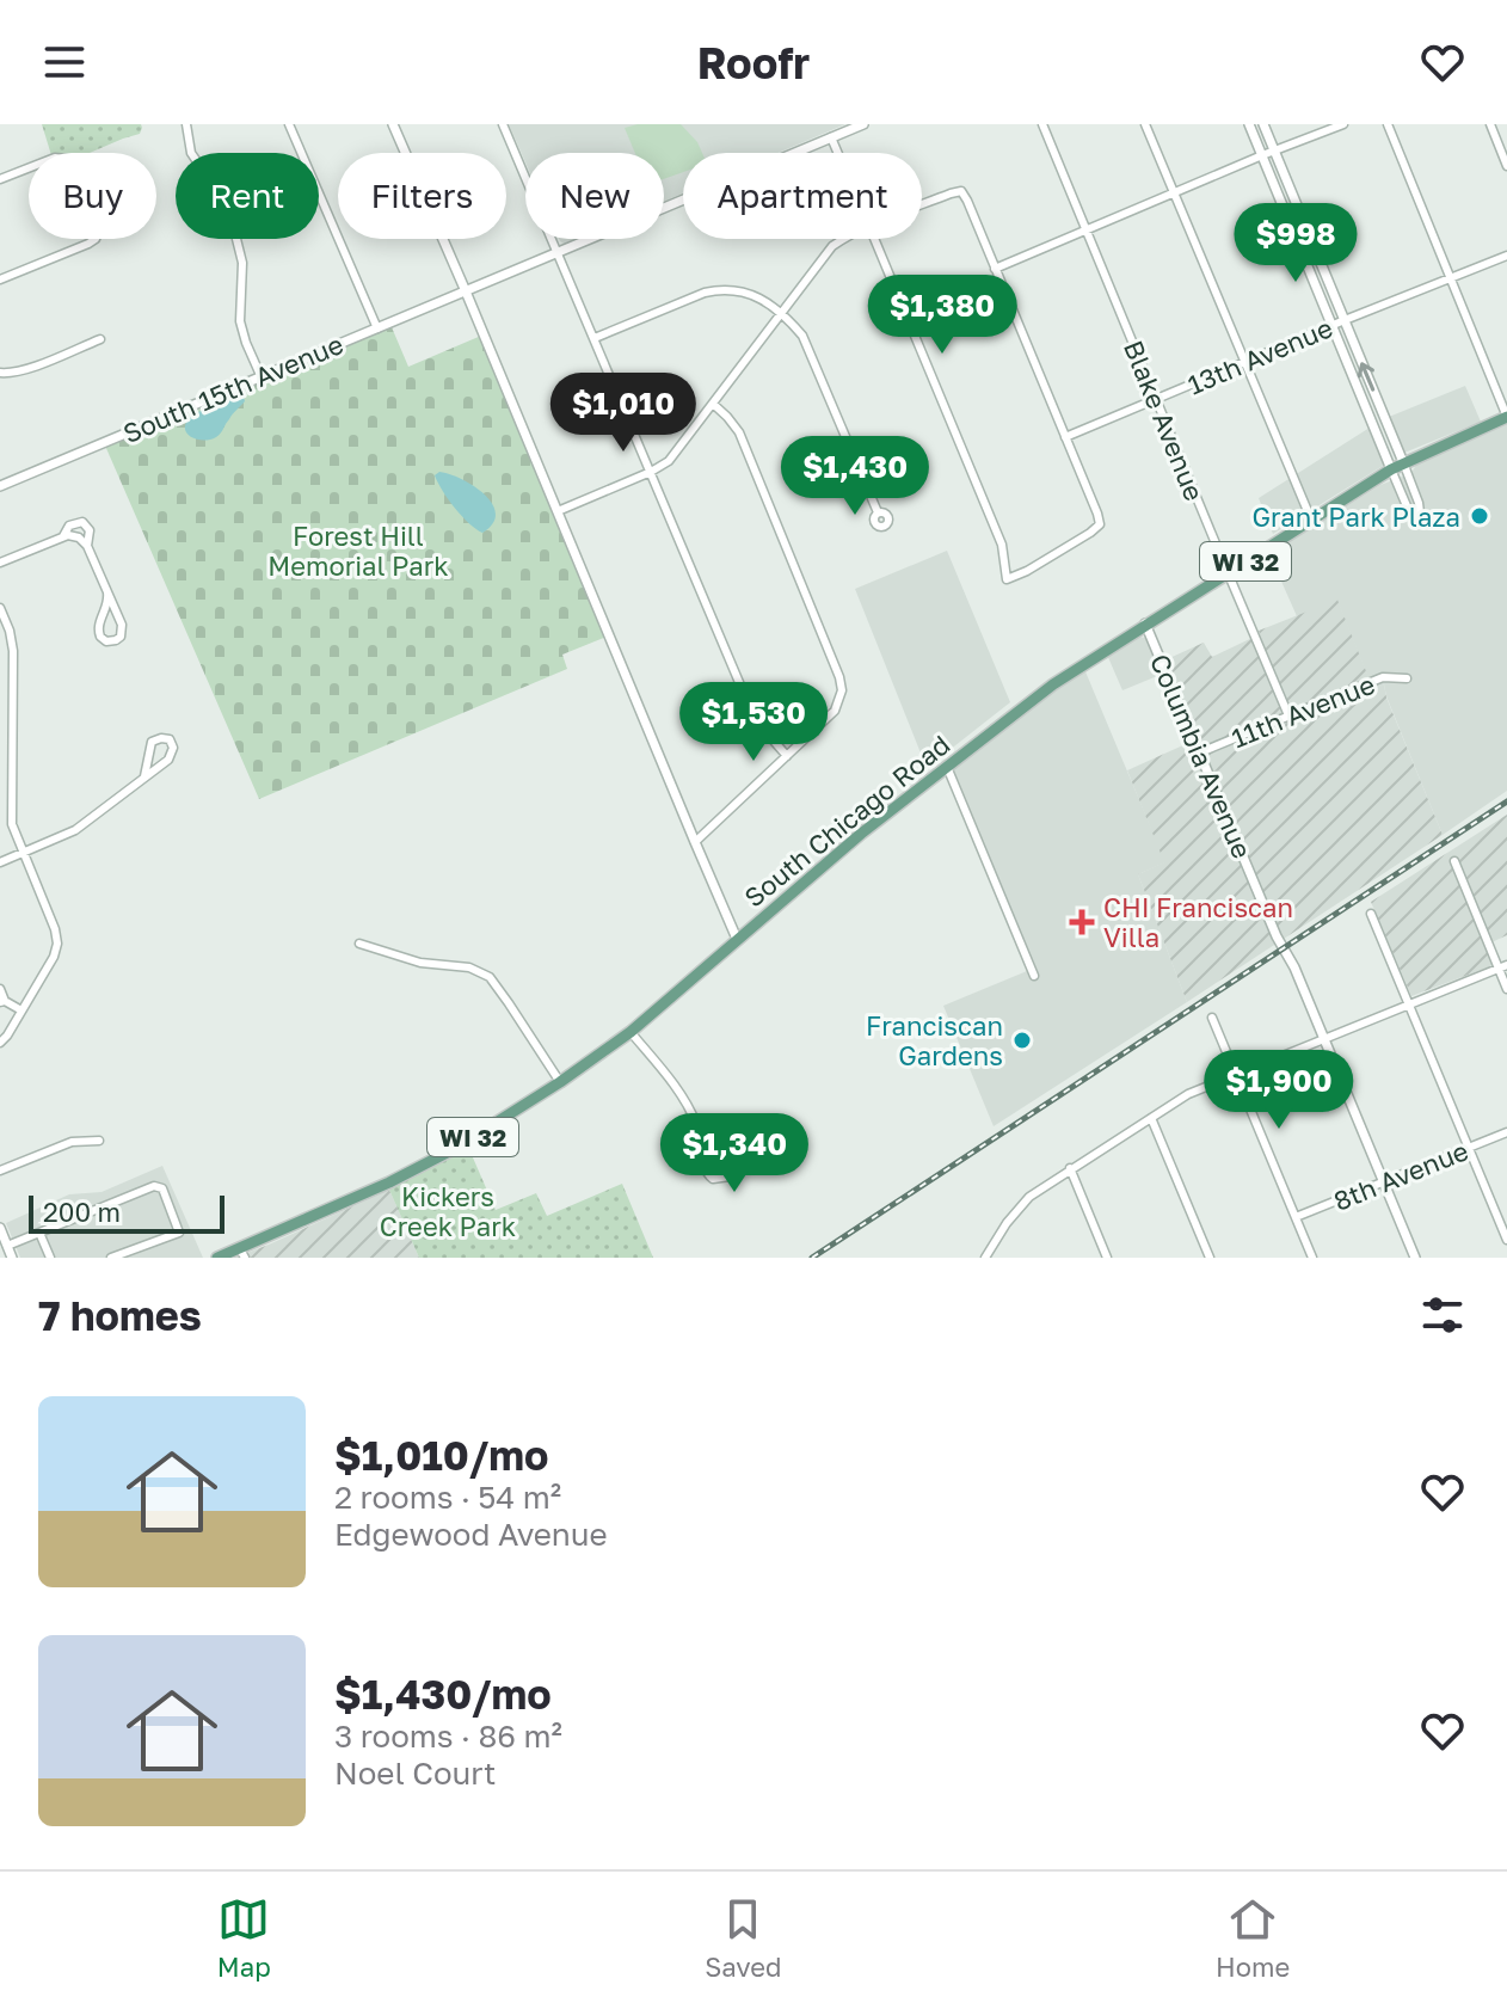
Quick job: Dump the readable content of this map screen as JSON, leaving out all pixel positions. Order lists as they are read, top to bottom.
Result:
{
  "streets": {
    "main road": ["WI 32", "South Chicago Road"],
    "street": [
      "13th Avenue",
      "South 15th Avenue",
      "Blake Avenue",
      "11th Avenue",
      "Columbia Avenue",
      "8th Avenue"
    ]
  },
  "crossings": [
    ["13th Avenue", "Blake Avenue"],
    ["Blake Avenue", "11th Avenue"],
    ["Blake Avenue", "South Chicago Road"],
    ["11th Avenue", "Columbia Avenue"],
    ["Columbia Avenue", "South Chicago Road"],
    ["Columbia Avenue", "8th Avenue"]
  ],
  "parks": ["Forest Hill Memorial Park", "Kickers Creek Park"],
  "places": {
    "other": ["Grant Park Plaza", "Franciscan Gardens"],
    "health": ["CHI Franciscan Villa"]
  },
  "scale_bar": "200 m",
  "page": {
    "header": "Roofr",
    "chip": [
      "Buy",
      "Rent",
      "Filters",
      "New",
      "Apartment"
    ],
    "price": [
      "$998",
      "$1,380",
      "$1,010",
      "$1,430",
      "$1,530",
      "$1,900",
      "$1,340"
    ],
    "scale": "200 m",
    "heading": "7 homes",
    "list": [
      {
        "name": "$1,010/mo",
        "note": "2 rooms · 54 m² · Edgewood Avenue"
      },
      {
        "name": "$1,430/mo",
        "note": "3 rooms · 86 m² · Noel Court"
      }
    ],
    "tabs": ["Map", "Saved", "Home"]
  }
}
